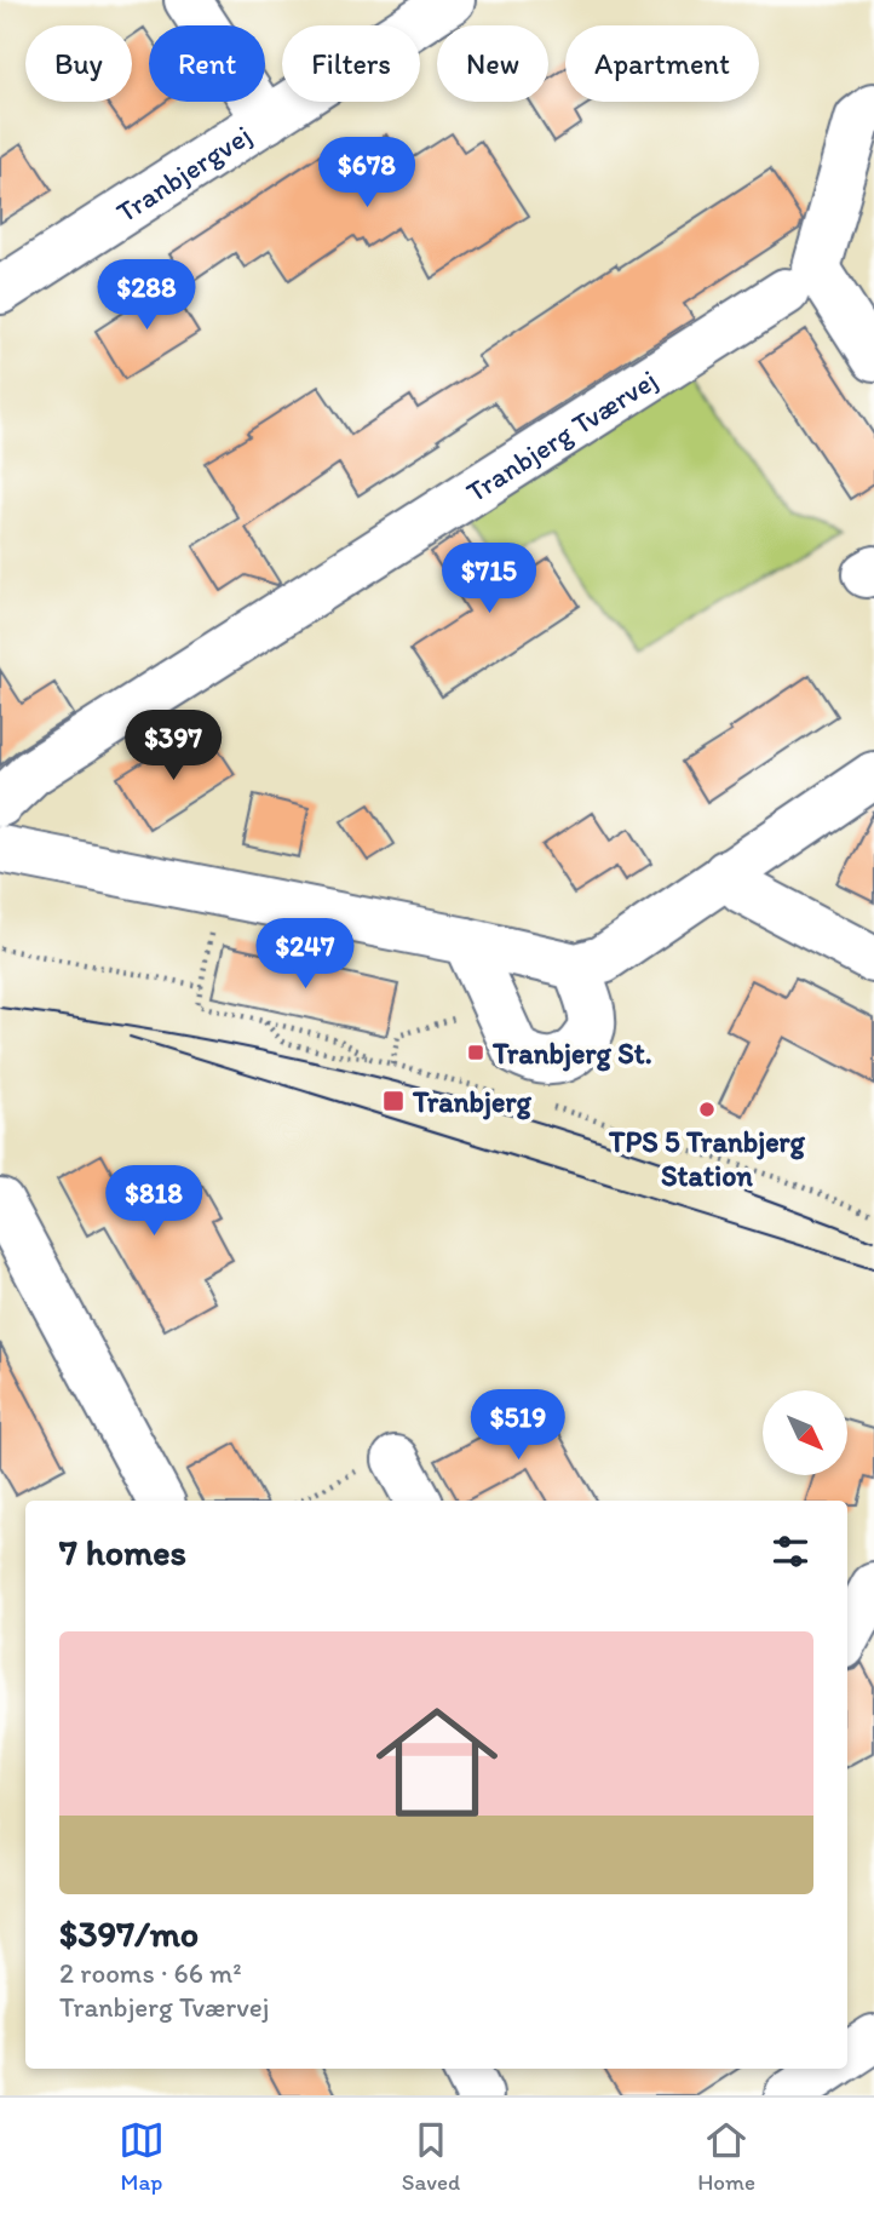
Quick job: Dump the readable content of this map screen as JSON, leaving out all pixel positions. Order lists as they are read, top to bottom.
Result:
{
  "streets": {
    "street": ["Tranbjergvej", "Tranbjerg Tværvej"]
  },
  "places": {
    "transit": ["Tranbjerg St.", "Tranbjerg"],
    "other": ["TPS 5 Tranbjerg Station"]
  },
  "north": "bottom right",
  "page": {
    "chip": [
      "Buy",
      "Rent",
      "Filters",
      "New",
      "Apartment"
    ],
    "price": [
      "$678",
      "$288",
      "$715",
      "$397",
      "$247",
      "$818",
      "$519"
    ],
    "heading": "7 homes",
    "list": [
      {
        "name": "$397/mo",
        "note": "2 rooms · 66 m² · Tranbjerg Tværvej"
      }
    ],
    "tabs": ["Map", "Saved", "Home"]
  }
}
